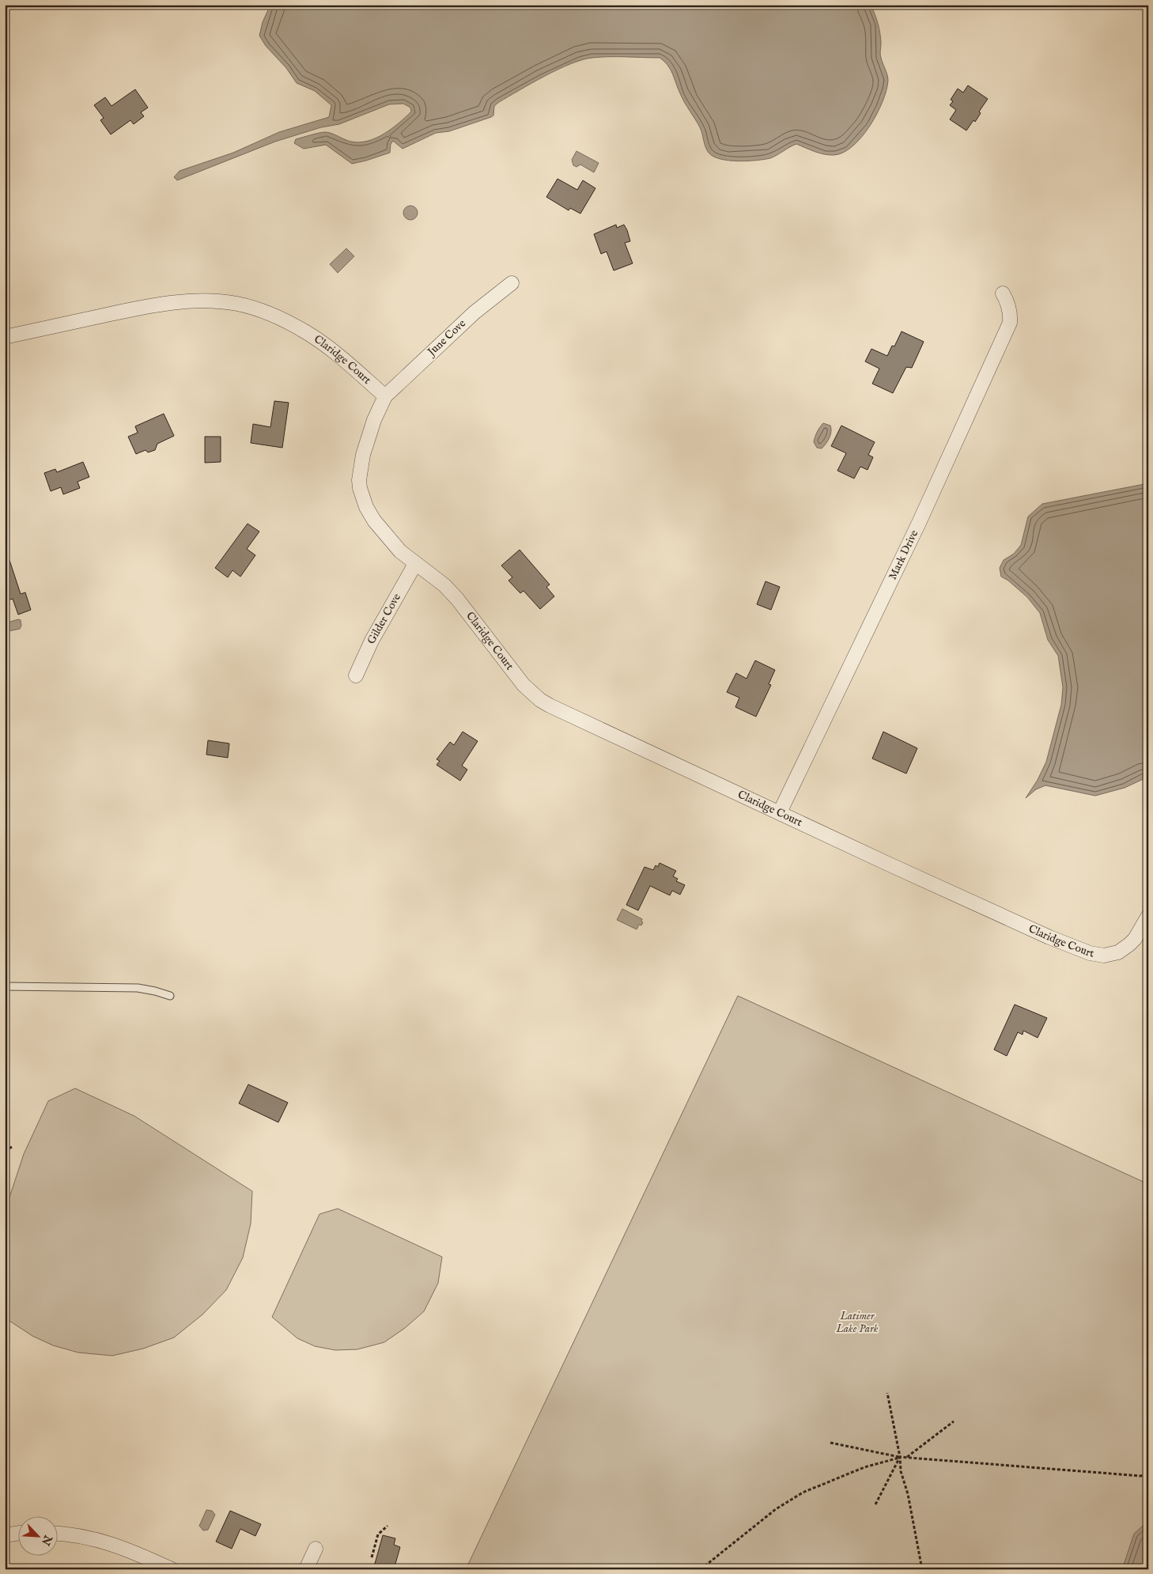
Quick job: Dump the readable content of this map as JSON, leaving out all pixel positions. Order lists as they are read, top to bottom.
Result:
{
  "streets": {
    "street": [
      "June Cove",
      "Claridge Court",
      "Mark Drive",
      "Gilder Cove"
    ]
  },
  "crossings": [
    ["June Cove", "Claridge Court"],
    ["Claridge Court", "Mark Drive"],
    ["Claridge Court", "Gilder Cove"]
  ],
  "parks": ["Latimer Lake Park"],
  "north": "bottom right"
}
